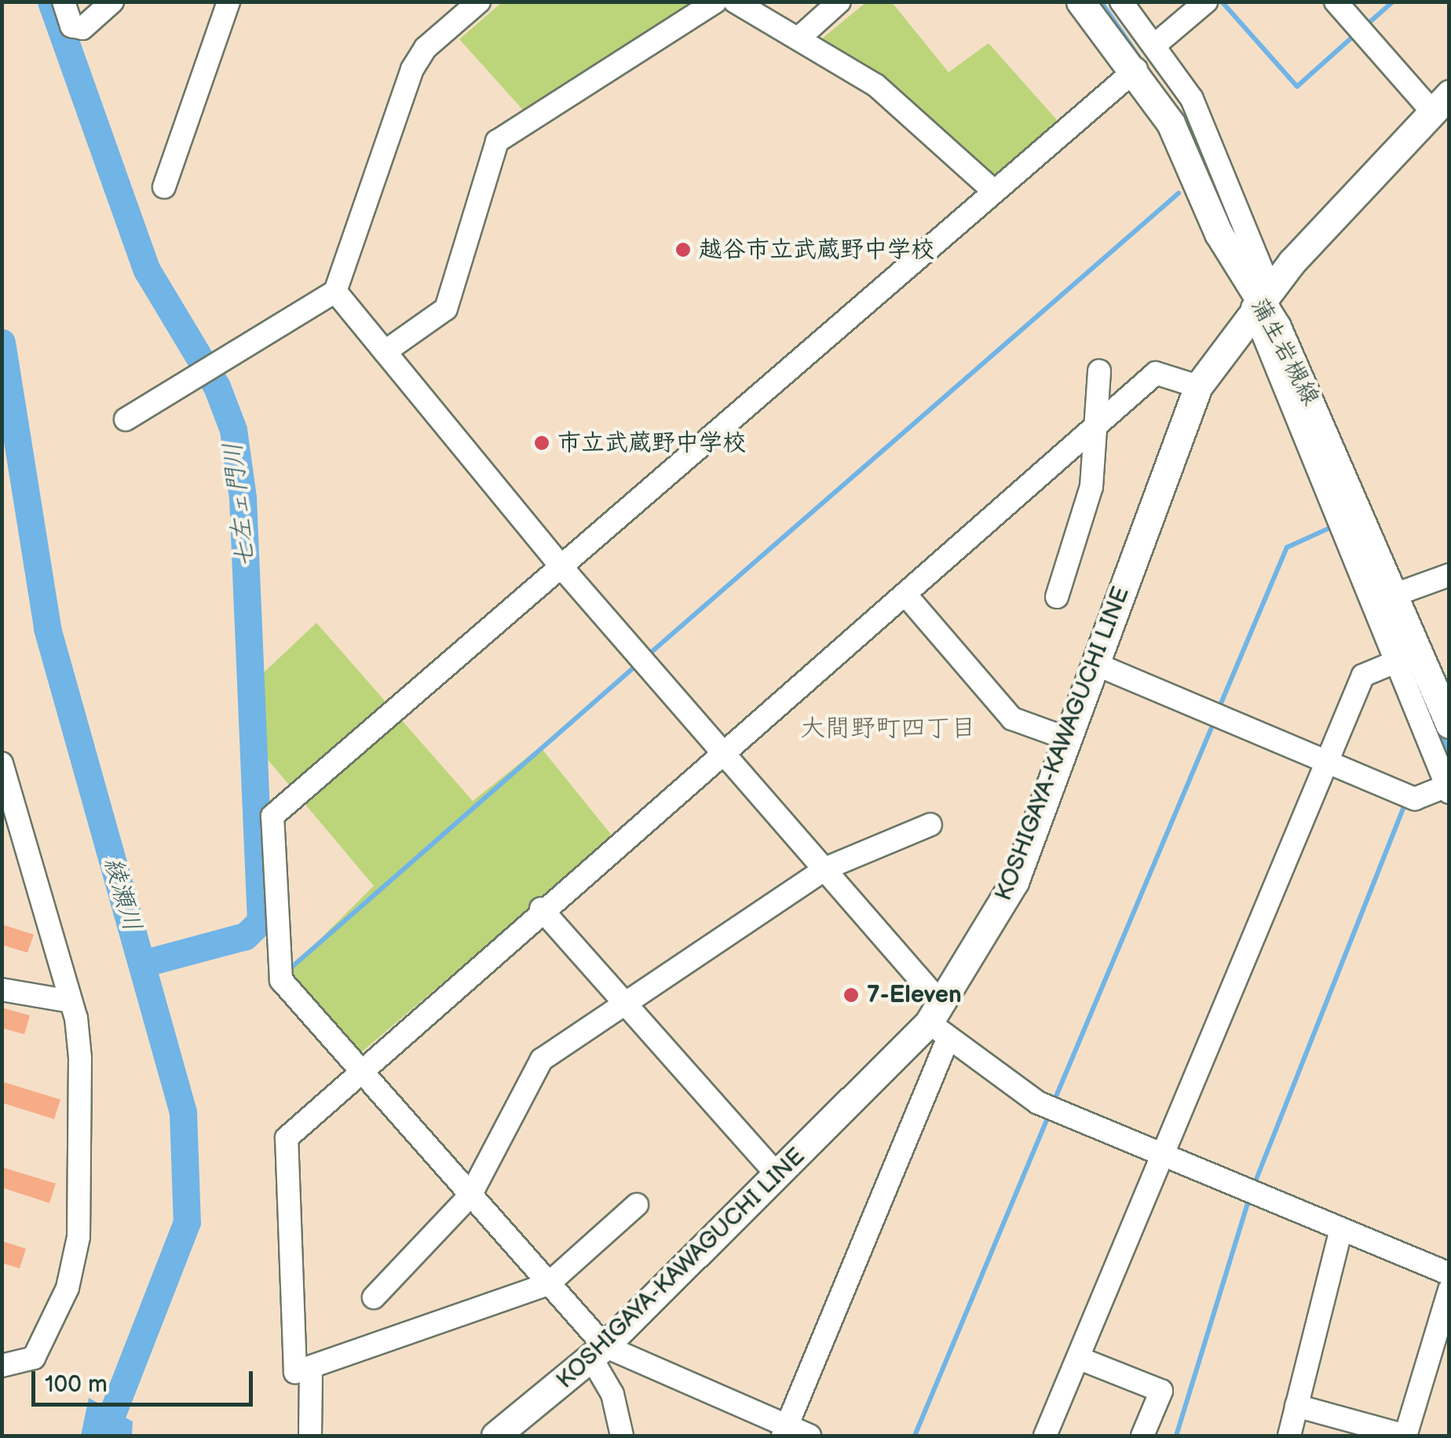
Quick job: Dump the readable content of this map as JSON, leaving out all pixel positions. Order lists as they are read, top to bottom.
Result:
{
  "streets": {
    "main road": ["蒲生岩槻線", "KOSHIGAYA-KAWAGUCHI LINE"]
  },
  "crossings": [
    ["蒲生岩槻線", "KOSHIGAYA-KAWAGUCHI LINE"]
  ],
  "districts": ["大間野町四丁目"],
  "water": ["七左ェ門川", "綾瀬川"],
  "places": ["越谷市立武蔵野中学校", "市立武蔵野中学校", "7-Eleven"],
  "scale_bar": "100 m"
}
